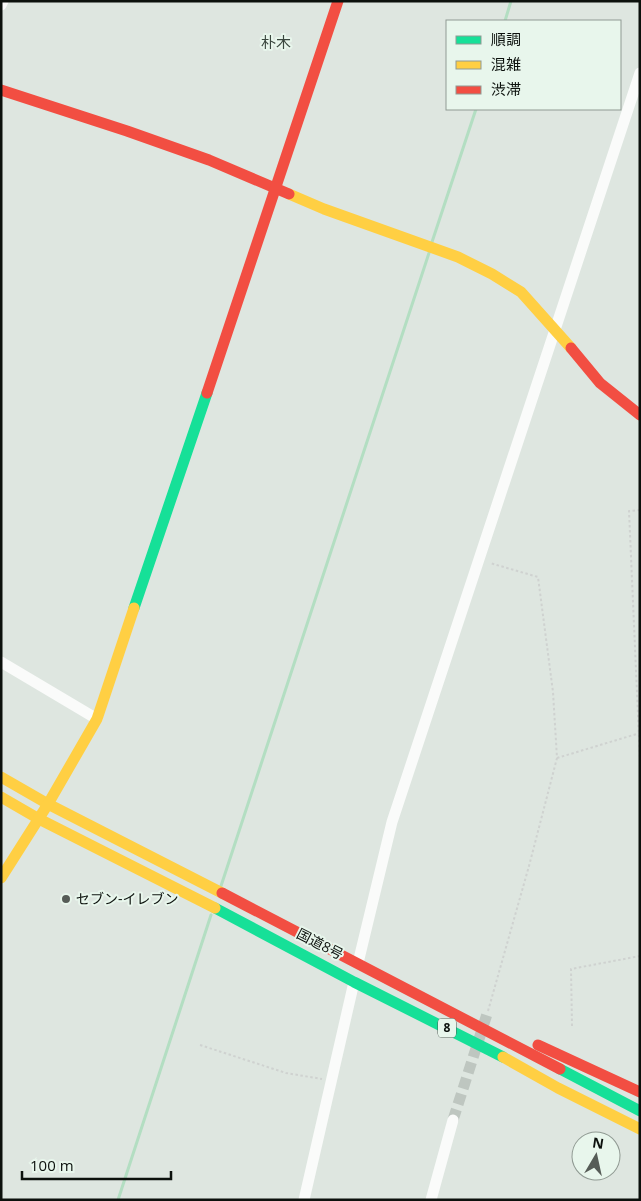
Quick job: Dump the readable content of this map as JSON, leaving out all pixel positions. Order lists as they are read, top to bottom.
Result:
{
  "streets": {
    "main road": ["国道8号", "8"]
  },
  "crossings": [
    ["国道8号", "8"]
  ],
  "districts": ["朴木"],
  "places": ["セブン-イレブン"],
  "legend": ["順調", "混雑", "渋滞"],
  "scale_bar": "100 m",
  "north": "top"
}
